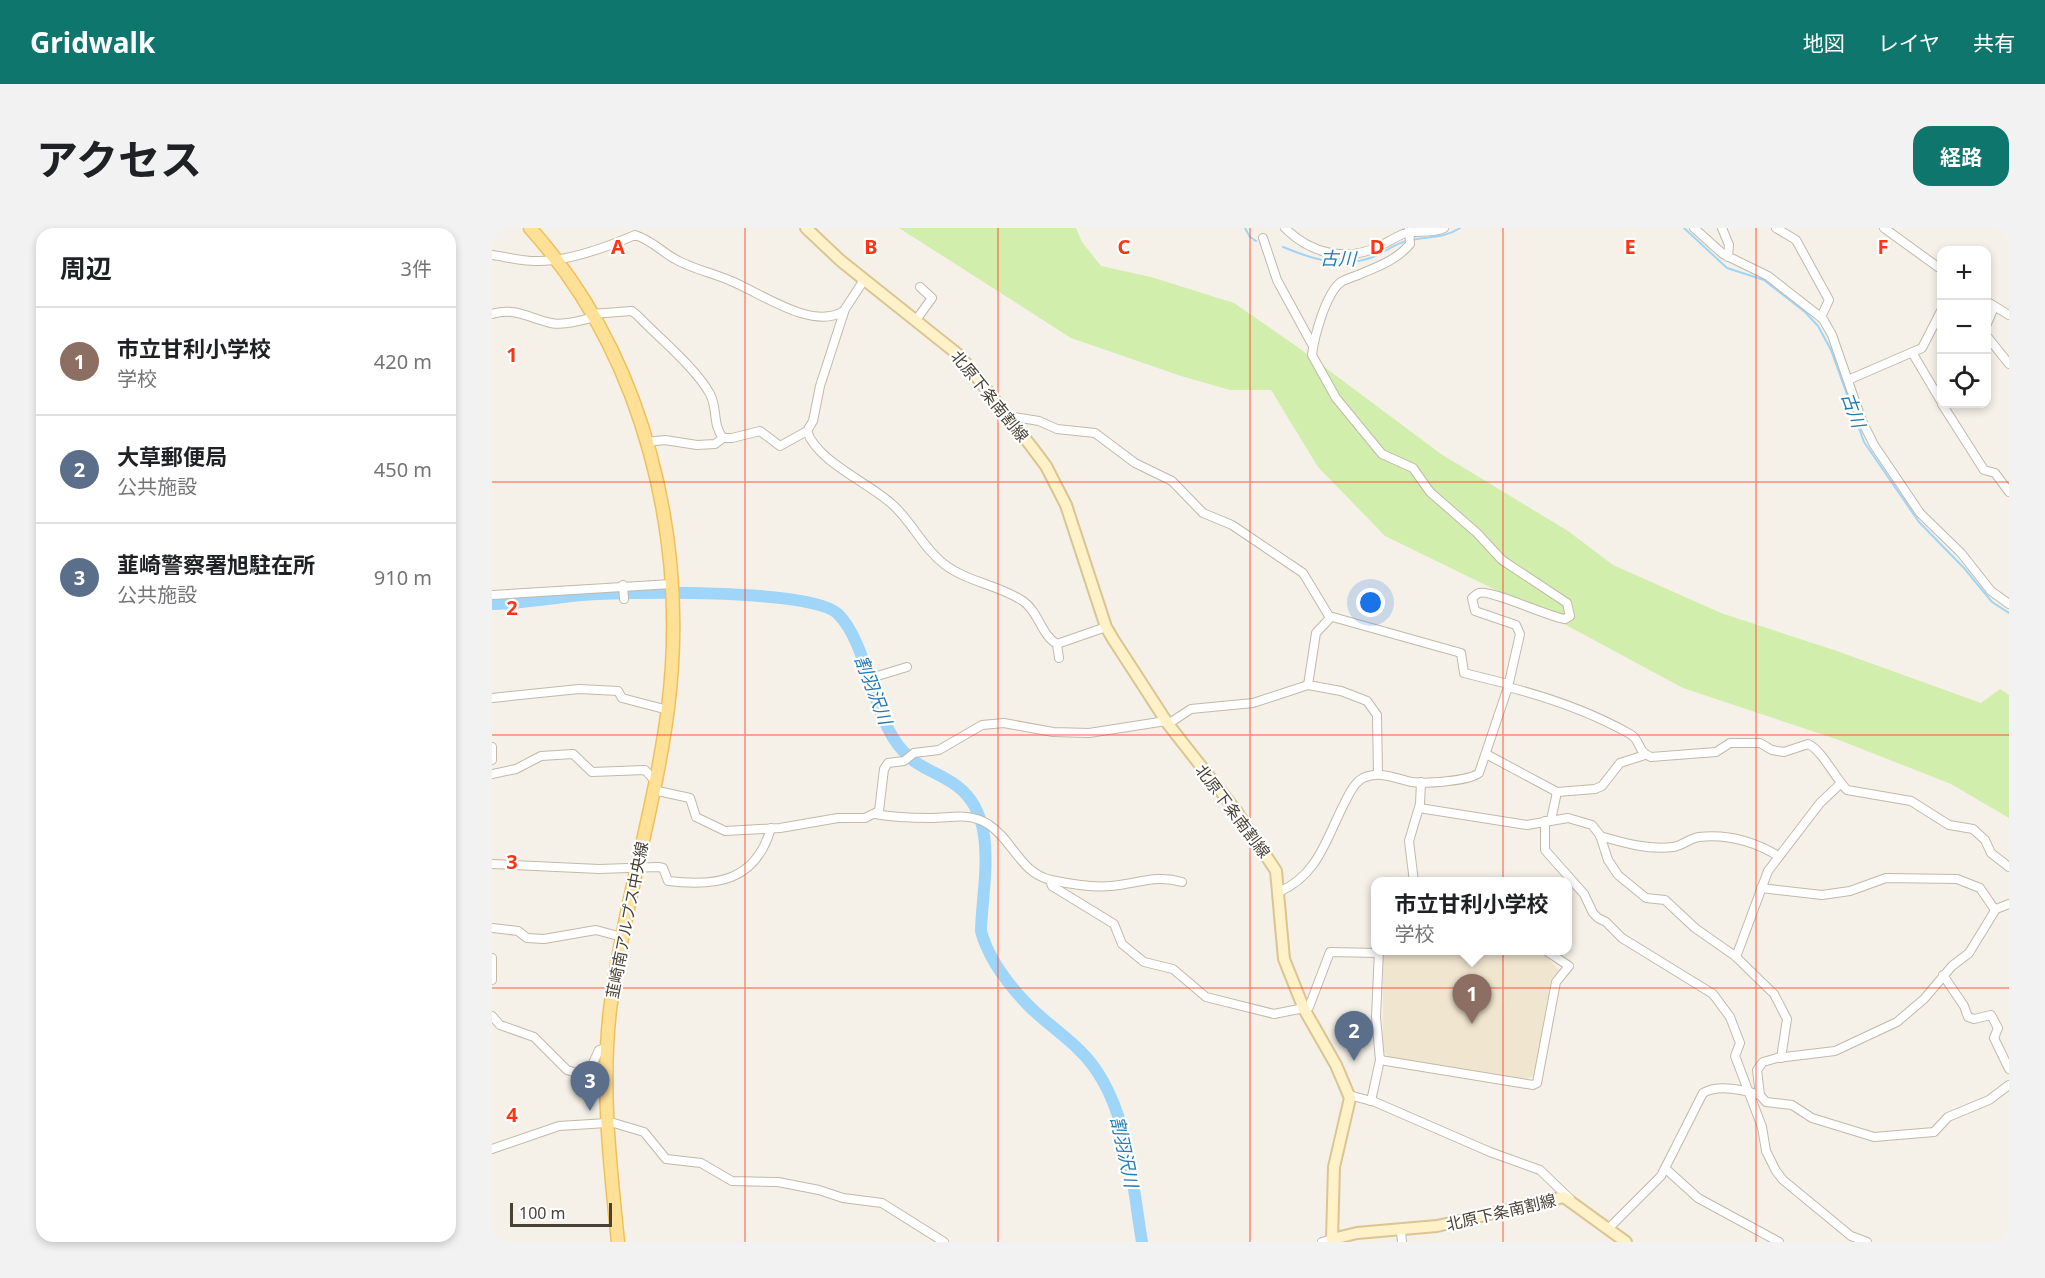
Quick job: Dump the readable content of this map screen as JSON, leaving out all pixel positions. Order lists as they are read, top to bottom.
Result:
{
  "streets": {
    "main road": ["北原下条南割線", "韮崎南アルプス中央線"]
  },
  "water": ["古川", "割羽沢川"],
  "scale_bar": "100 m",
  "page": {
    "header": "Gridwalk",
    "nav": ["地図", "レイヤ", "共有"],
    "title": "アクセス",
    "buttons": "経路",
    "heading": ["周辺", "3件"],
    "map_buttons": ["+", "−"],
    "list": [
      {
        "mark": "1",
        "name": "市立甘利小学校",
        "note": "学校",
        "value": "420 m"
      },
      {
        "mark": "2",
        "name": "大草郵便局",
        "note": "公共施設",
        "value": "450 m"
      },
      {
        "mark": "3",
        "name": "韮崎警察署旭駐在所",
        "note": "公共施設",
        "value": "910 m"
      }
    ],
    "popup": ["市立甘利小学校", "学校"],
    "pins": ["1", "2", "3"],
    "scale": "100 m"
  },
  "grid": {
    "columns": [
      "A",
      "B",
      "C",
      "D",
      "E",
      "F"
    ],
    "rows": [
      "1",
      "2",
      "3",
      "4"
    ]
  }
}
